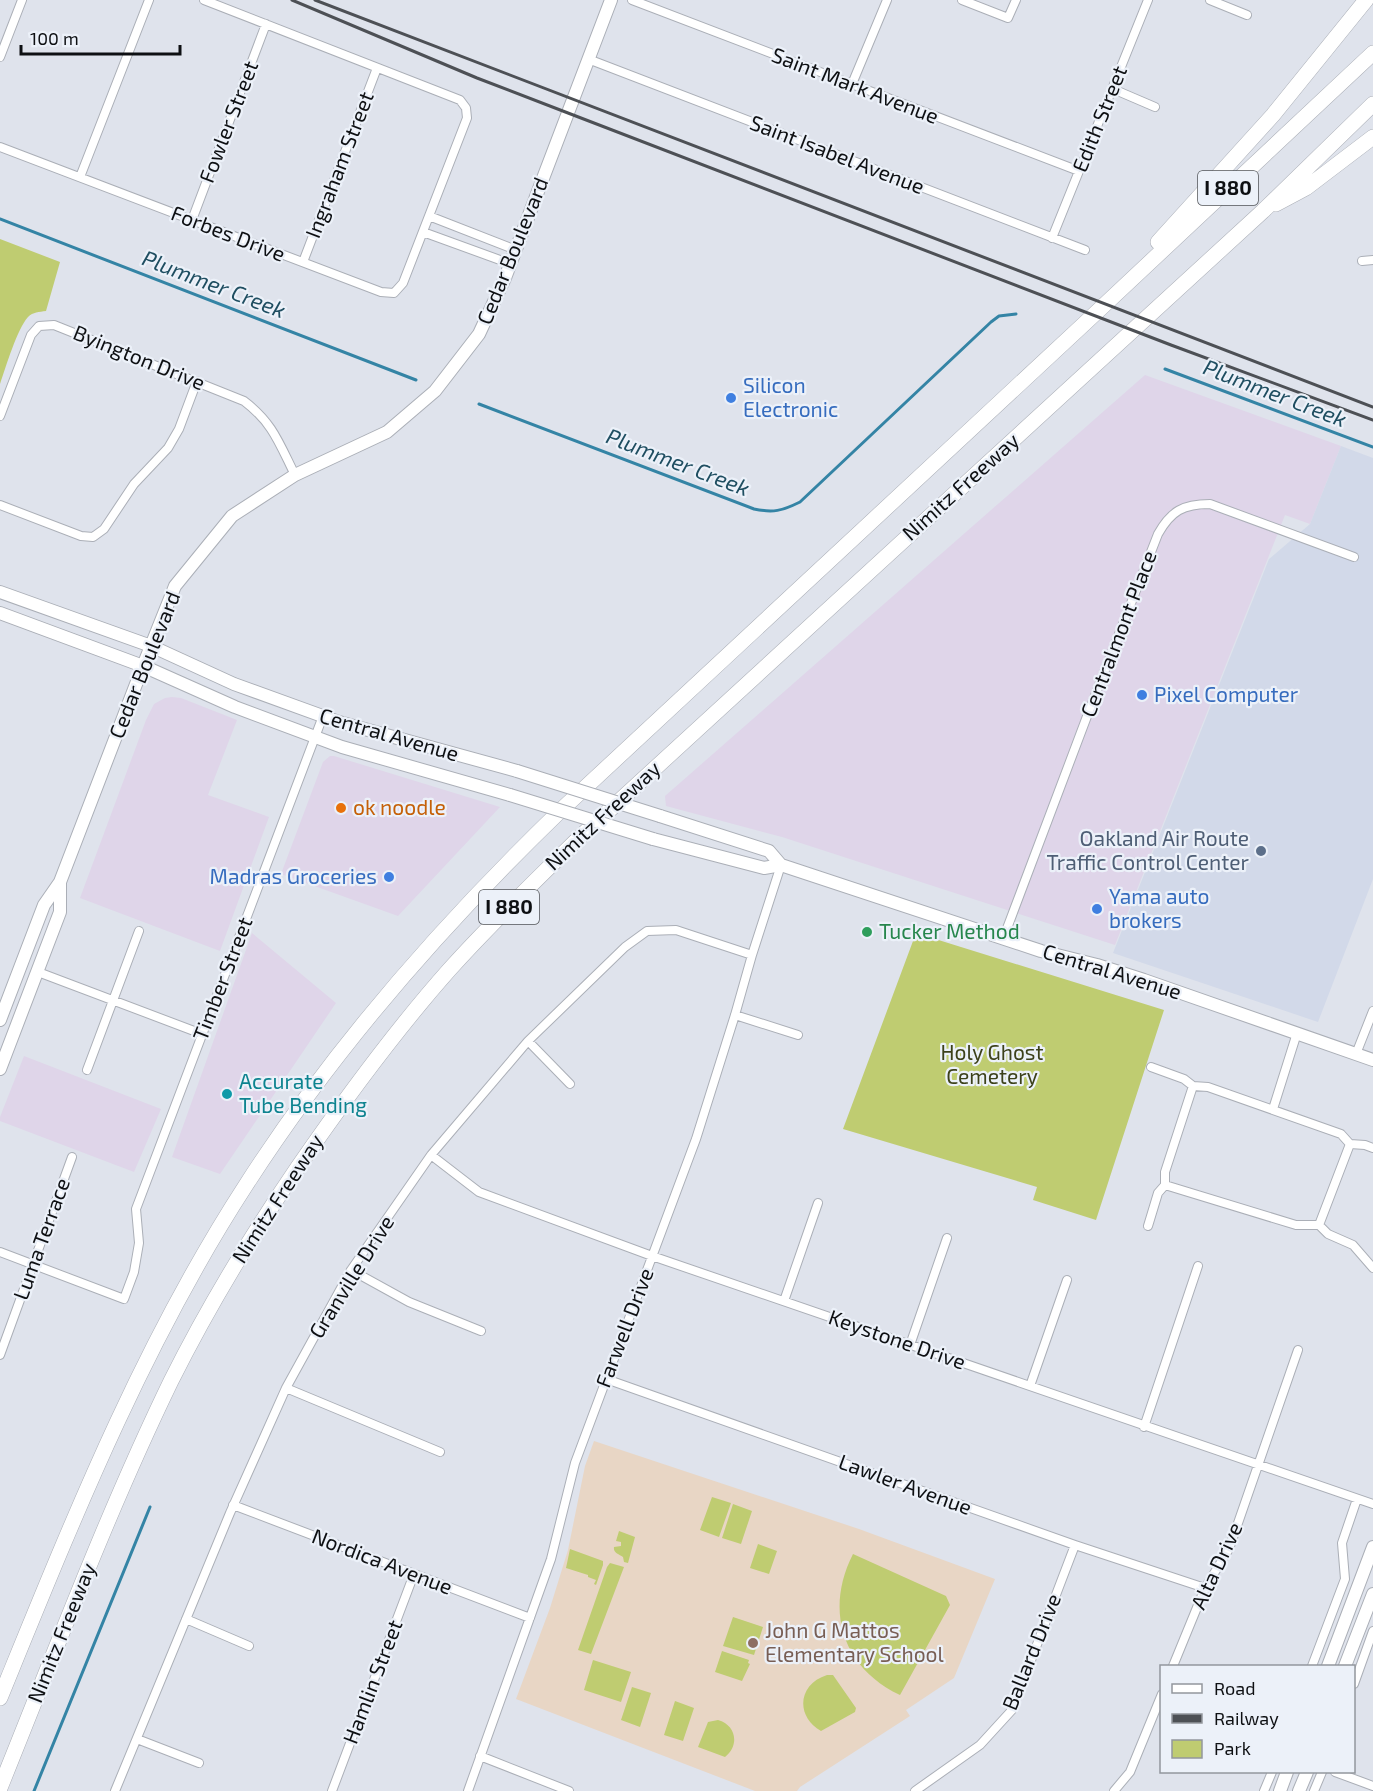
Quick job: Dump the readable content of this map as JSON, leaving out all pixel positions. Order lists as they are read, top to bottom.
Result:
{
  "streets": {
    "highway": ["I 880", "Nimitz Freeway"],
    "main road": ["Cedar Boulevard", "Central Avenue"],
    "street": [
      "Saint Mark Avenue",
      "Edith Street",
      "Fowler Street",
      "Saint Isabel Avenue",
      "Ingraham Street",
      "Forbes Drive",
      "Byington Drive",
      "Centralmont Place",
      "Timber Street",
      "Luma Terrace",
      "Granville Drive",
      "Farwell Drive",
      "Keystone Drive",
      "Lawler Avenue",
      "Nordica Avenue",
      "Alta Drive",
      "Ballard Drive",
      "Hamlin Street"
    ]
  },
  "crossings": [
    ["Saint Mark Avenue", "Edith Street"],
    ["Edith Street", "Saint Isabel Avenue"],
    ["Fowler Street", "Forbes Drive"],
    ["Saint Isabel Avenue", "Cedar Boulevard"],
    ["Ingraham Street", "Forbes Drive"],
    ["Cedar Boulevard", "Byington Drive"],
    ["Cedar Boulevard", "Central Avenue"],
    ["Centralmont Place", "Central Avenue"],
    ["Central Avenue", "Timber Street"],
    ["Central Avenue", "Farwell Drive"],
    ["Timber Street", "Luma Terrace"],
    ["Granville Drive", "Farwell Drive"],
    ["Granville Drive", "Keystone Drive"],
    ["Granville Drive", "Nordica Avenue"],
    ["Farwell Drive", "Keystone Drive"],
    ["Farwell Drive", "Lawler Avenue"],
    ["Farwell Drive", "Nordica Avenue"],
    ["Keystone Drive", "Alta Drive"],
    ["Lawler Avenue", "Alta Drive"],
    ["Lawler Avenue", "Ballard Drive"],
    ["Nordica Avenue", "Hamlin Street"]
  ],
  "water": ["Plummer Creek"],
  "parks": ["Holy Ghost Cemetery"],
  "places": [
    "Silicon Electronic",
    "Pixel Computer",
    "ok noodle",
    "Oakland Air Route Traffic Control Center",
    "Madras Groceries",
    "Yama auto brokers",
    "Tucker Method",
    "Accurate Tube Bending",
    "John G Mattos Elementary School"
  ],
  "legend": ["Road", "Railway", "Park"],
  "scale_bar": "100 m"
}
